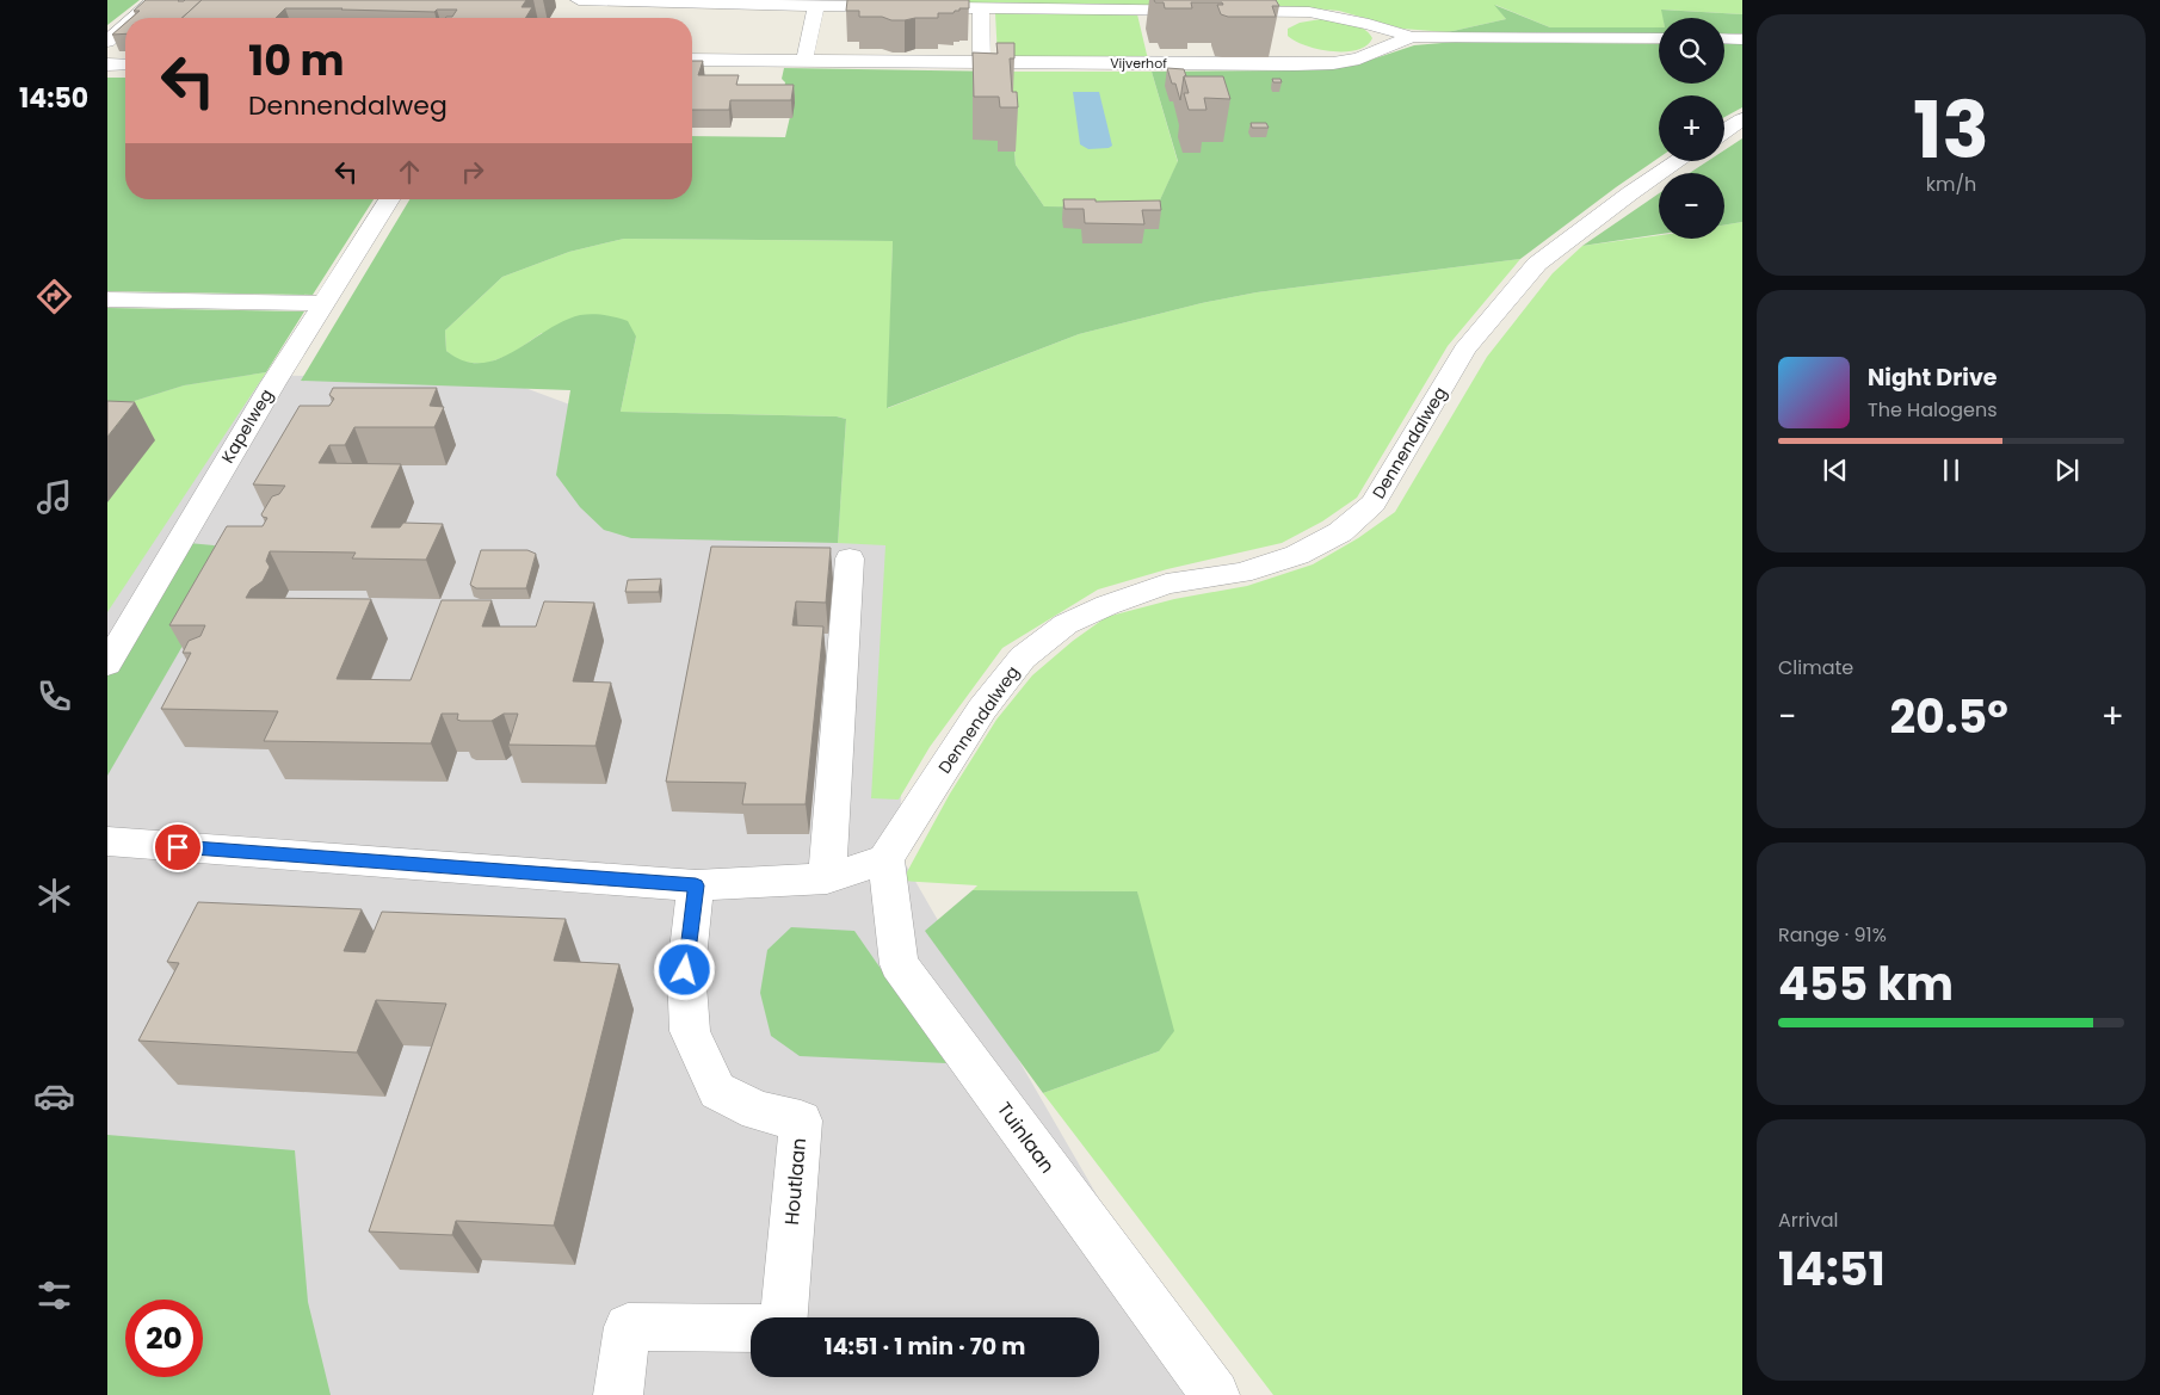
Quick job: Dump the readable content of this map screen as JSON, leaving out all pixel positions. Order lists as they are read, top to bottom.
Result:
{
  "streets": {
    "lane": [
      "Vijverhof",
      "Kapelweg",
      "Dennendalweg",
      "Tuinlaan",
      "Houtlaan"
    ]
  },
  "crossings": [
    ["Dennendalweg", "Tuinlaan"]
  ],
  "page": {
    "tabs": "14:50",
    "tile": [
      ["13", "km/h"],
      "Climate",
      ["Range · 91%", "455 km"],
      ["Arrival", "14:51"]
    ],
    "map_buttons": ["+", "−"],
    "turn": ["10 m", "Dennendalweg"],
    "song": ["Night Drive", "The Halogens"],
    "heat": ["−", "20.5°", "+"],
    "limit": "20",
    "trip": "14:51 · 1 min · 70 m"
  }
}
